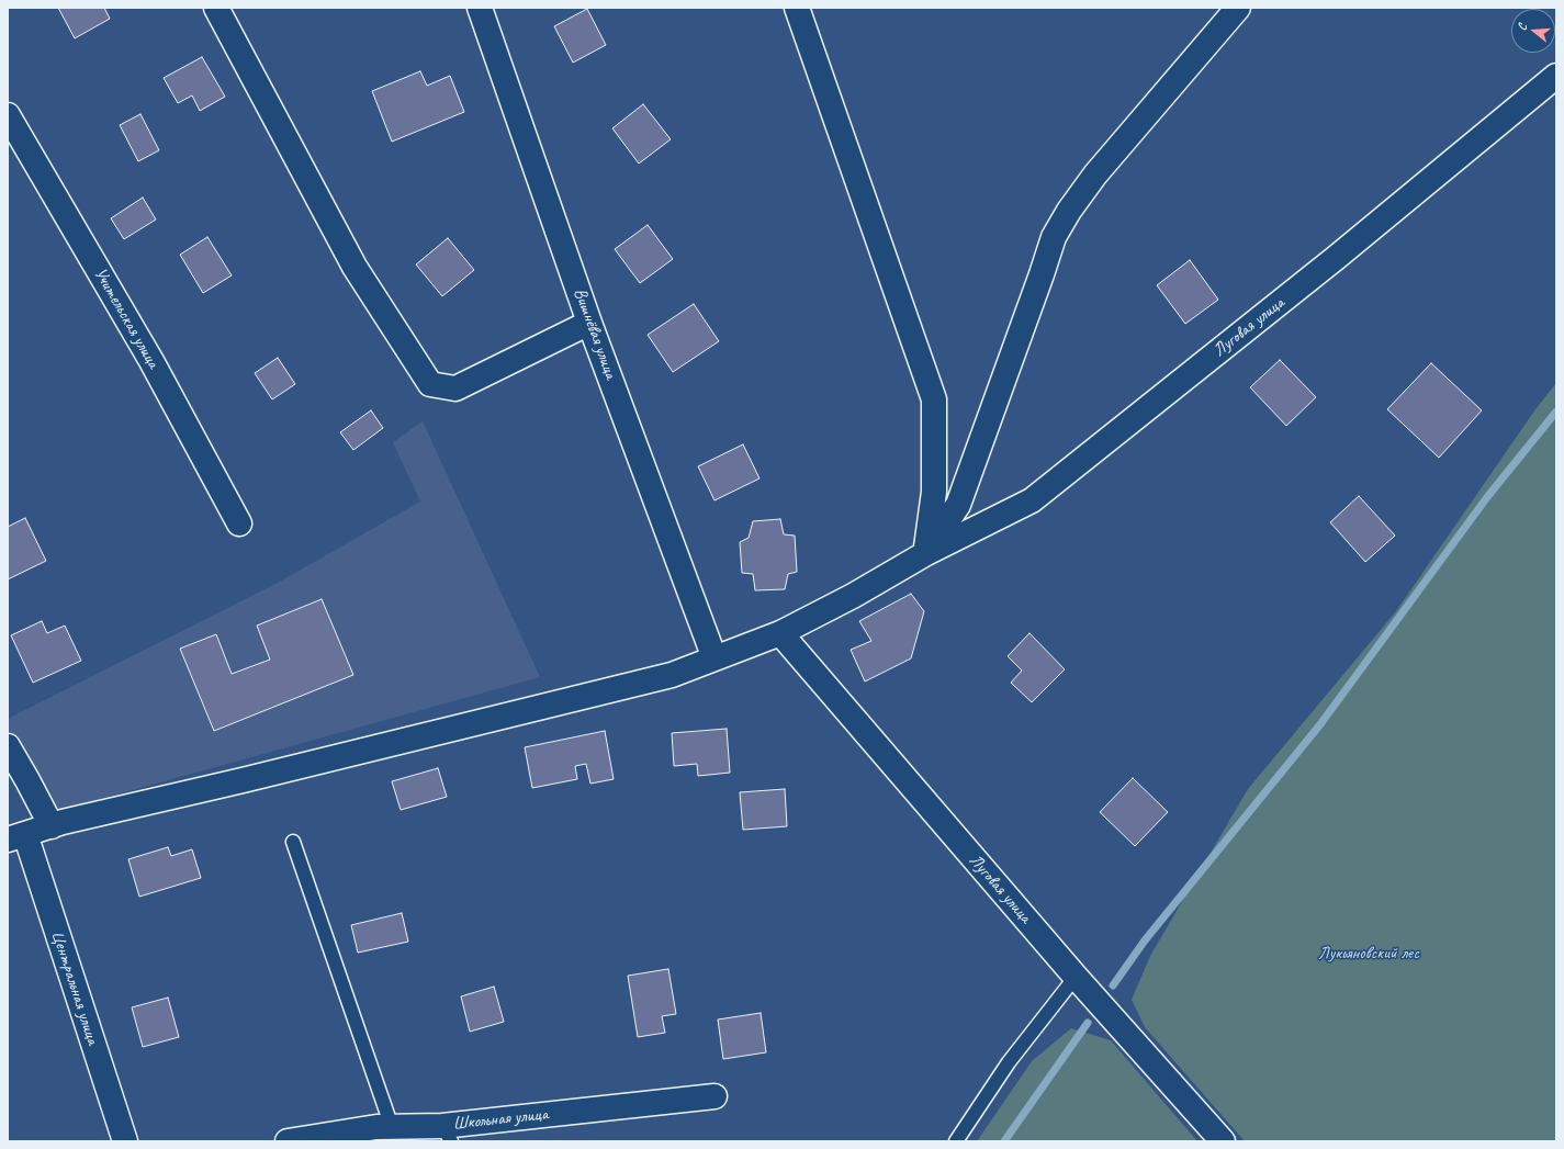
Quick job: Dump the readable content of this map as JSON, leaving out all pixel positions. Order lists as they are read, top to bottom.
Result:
{
  "streets": {
    "street": [
      "Учительская улица",
      "Луговая улица",
      "Вишнёвая улица",
      "Центральная улица",
      "Школьная улица"
    ]
  },
  "crossings": [
    ["Луговая улица", "Вишнёвая улица"],
    ["Луговая улица", "Центральная улица"]
  ],
  "parks": ["Лукьяновский лес"],
  "north": "left"
}
